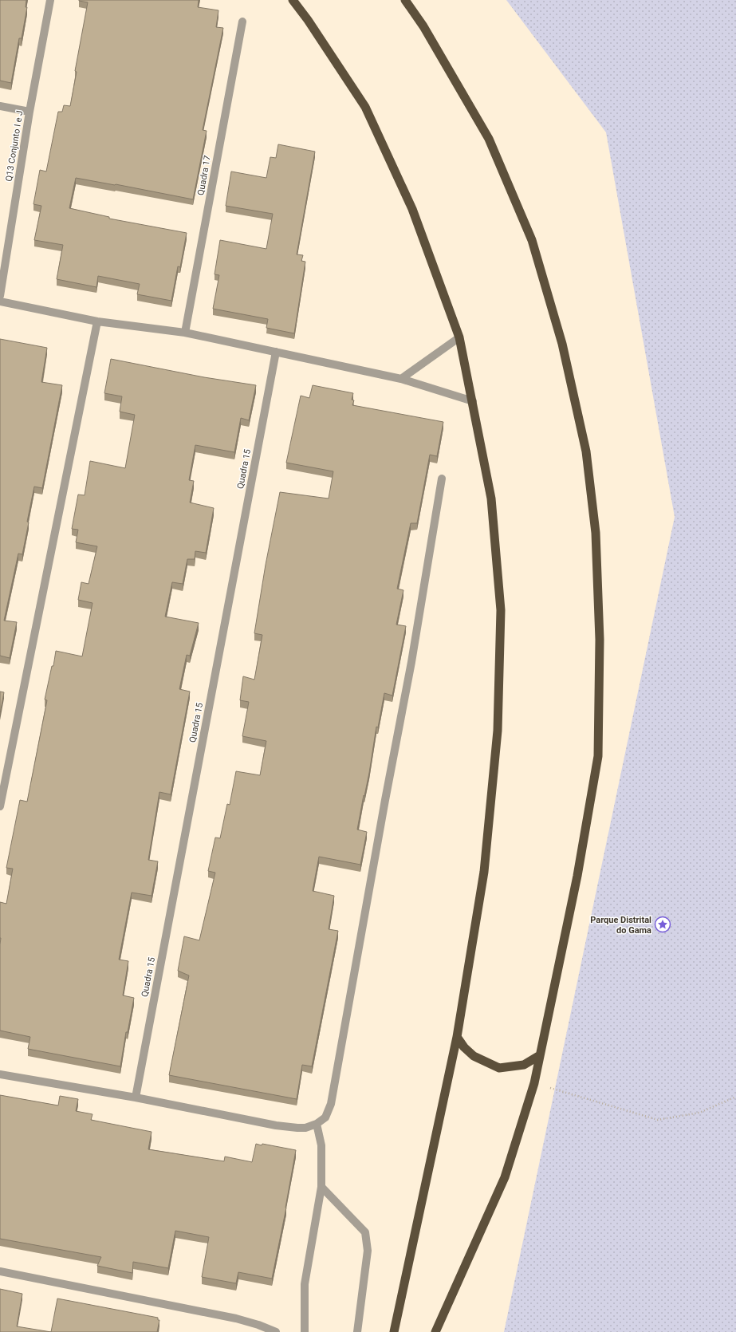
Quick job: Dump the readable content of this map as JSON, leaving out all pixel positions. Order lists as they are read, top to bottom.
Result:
{
  "streets": {
    "street": ["Q13 Conjunto I e J", "Quadra 17", "Quadra 15"]
  },
  "places": {
    "place": ["Parque Distrital do Gama"]
  }
}
